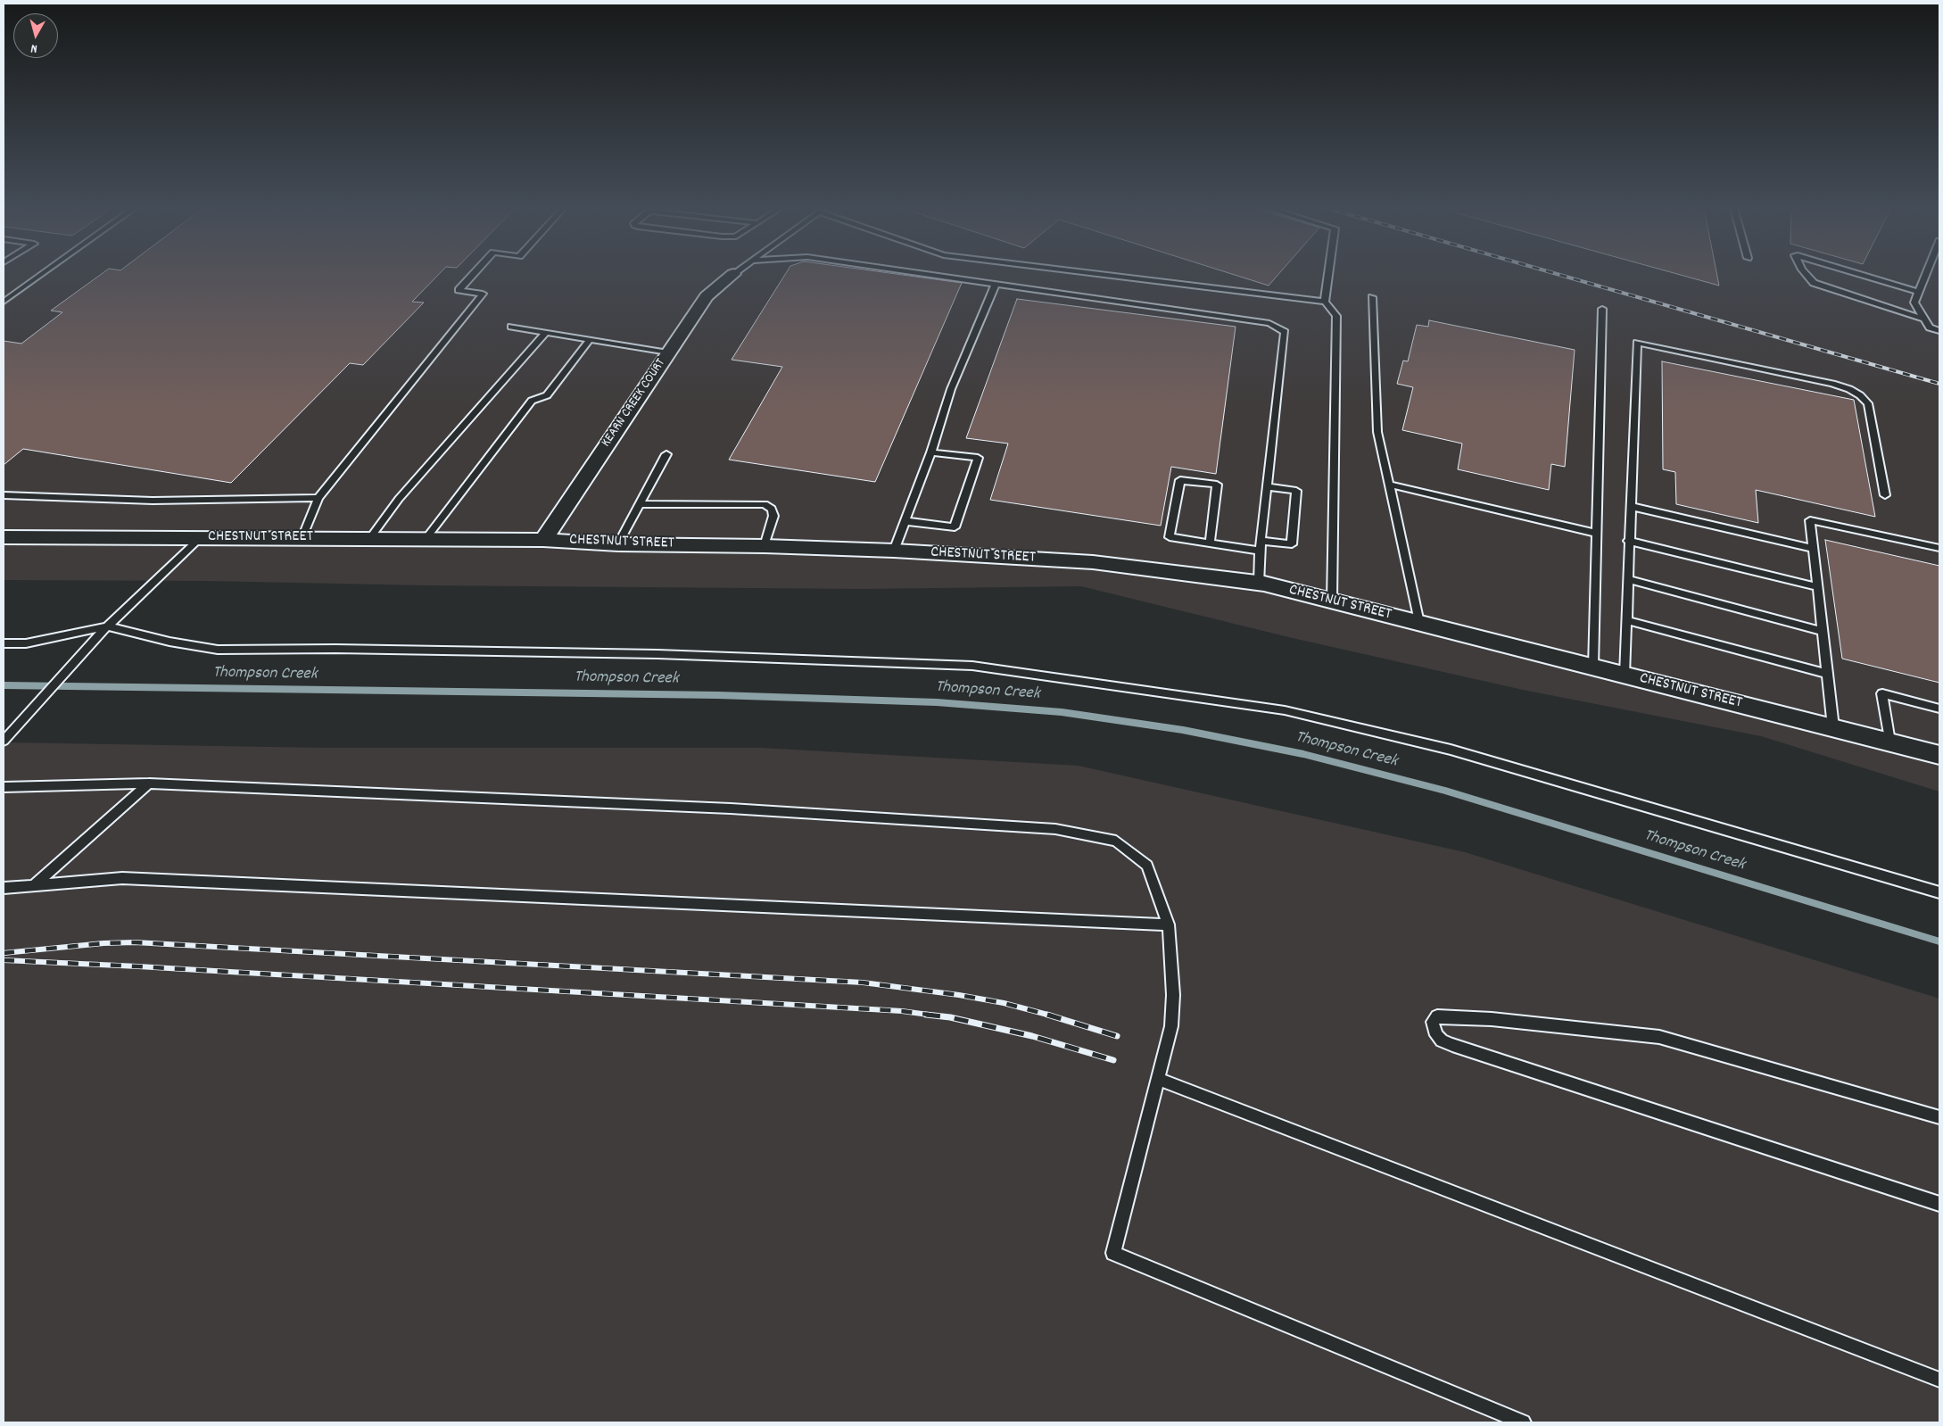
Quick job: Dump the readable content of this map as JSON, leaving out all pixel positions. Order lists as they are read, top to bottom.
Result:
{
  "streets": {
    "street": ["KEARN CREEK COURT", "CHESTNUT STREET"]
  },
  "crossings": [
    ["KEARN CREEK COURT", "CHESTNUT STREET"]
  ],
  "water": ["Thompson Creek"],
  "north": "bottom"
}
